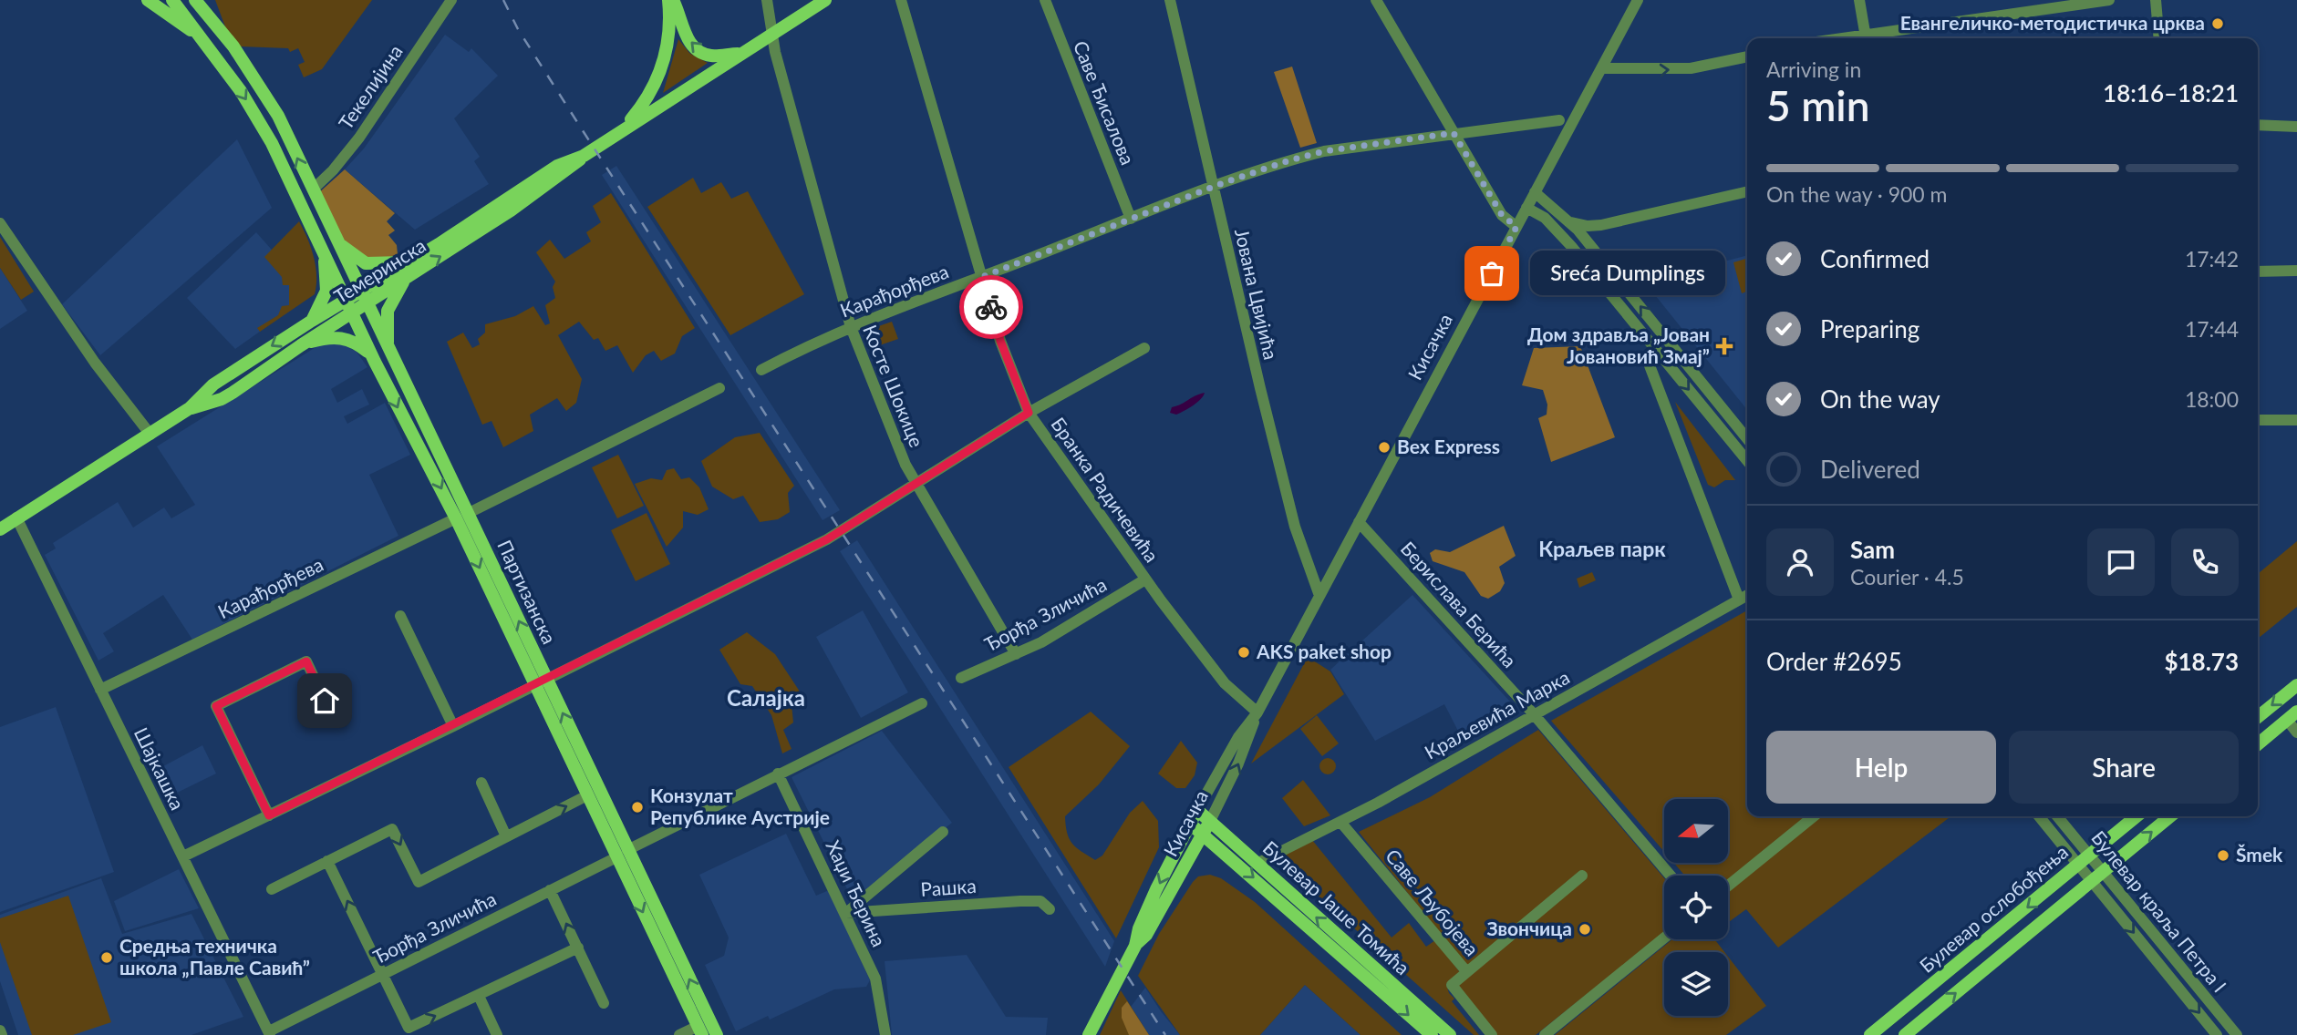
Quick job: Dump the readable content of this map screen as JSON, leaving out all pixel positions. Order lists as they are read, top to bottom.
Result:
{
  "streets": {
    "main road": [
      "Темеринска",
      "Кисачка",
      "Партизанска",
      "Булевар Јаше Томића",
      "Булевар ослобођења"
    ],
    "street": [
      "Текелијина",
      "Саве Ђисалова",
      "Карађорђева",
      "Јована Цвијића",
      "Косте Шокице",
      "Бранка Радичевића",
      "Берислава Берића",
      "Ђорђа Зличића",
      "Краљевића Марка",
      "Шајкашка",
      "Рашка",
      "Хаџи Ђерина",
      "Саве Љубојева",
      "Булевар краља Петра I"
    ]
  },
  "crossings": [
    ["Текелијина", "Партизанска"],
    ["Саве Ђисалова", "Карађорђева"],
    ["Темеринска", "Косте Шокице"],
    ["Темеринска", "Партизанска"],
    ["Темеринска", "Шајкашка"],
    ["Карађорђева", "Јована Цвијића"],
    ["Карађорђева", "Косте Шокице"],
    ["Карађорђева", "Бранка Радичевића"],
    ["Карађорђева", "Партизанска"],
    ["Карађорђева", "Шајкашка"],
    ["Јована Цвијића", "Кисачка"],
    ["Кисачка", "Бранка Радичевића"],
    ["Кисачка", "Берислава Берића"],
    ["Кисачка", "Булевар Јаше Томића"],
    ["Косте Шокице", "Ђорђа Зличића"],
    ["Бранка Радичевића", "Ђорђа Зличића"],
    ["Партизанска", "Ђорђа Зличића"],
    ["Берислава Берића", "Краљевића Марка"],
    ["Ђорђа Зличића", "Шајкашка"],
    ["Ђорђа Зличића", "Хаџи Ђерина"],
    ["Краљевића Марка", "Саве Љубојева"],
    ["Краљевића Марка", "Булевар Јаше Томића"],
    ["Рашка", "Хаџи Ђерина"],
    ["Булевар ослобођења", "Булевар краља Петра I"]
  ],
  "districts": ["Краљев парк", "Салајка"],
  "places": {
    "other": [
      "Евангеличко-методистичка црква",
      "Sreća Dumplings",
      "Bex Express",
      "AKS paket shop",
      "Конзулат Републике Аустрије",
      "Šmek",
      "Звончица",
      "Средња техничка школа „Павле Савић”"
    ],
    "health": ["Дом здравља „Јован Јовановић Змај”"]
  },
  "north": "left",
  "page": {
    "heading": ["5 min", "Arriving in", "18:16–18:21"],
    "panel": [
      "Sam",
      "Courier · 4.5",
      "Order #2695",
      "$18.73"
    ],
    "bar": "On the way · 900 m",
    "list": [
      ["Confirmed", "17:42"],
      ["Preparing", "17:44"],
      ["On the way", "18:00"],
      "Delivered"
    ],
    "bubble": "Sreća Dumplings",
    "buttons": ["Help", "Share"]
  }
}
